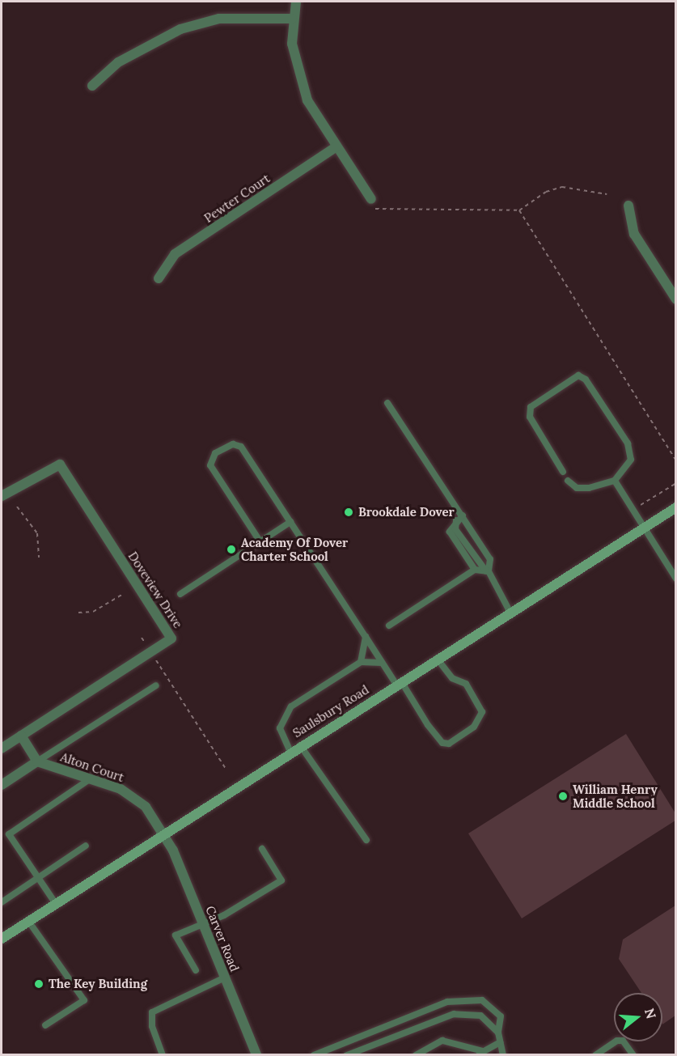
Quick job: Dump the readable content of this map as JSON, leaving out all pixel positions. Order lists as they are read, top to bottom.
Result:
{
  "streets": {
    "main road": ["Saulsbury Road"],
    "street": [
      "Pewter Court",
      "Doveview Drive",
      "Alton Court",
      "Carver Road"
    ]
  },
  "crossings": [
    ["Saulsbury Road", "Alton Court"],
    ["Saulsbury Road", "Carver Road"],
    ["Alton Court", "Carver Road"]
  ],
  "places": [
    "Brookdale Dover",
    "Academy Of Dover Charter School",
    "William Henry Middle School",
    "The Key Building"
  ],
  "north": "right"
}
